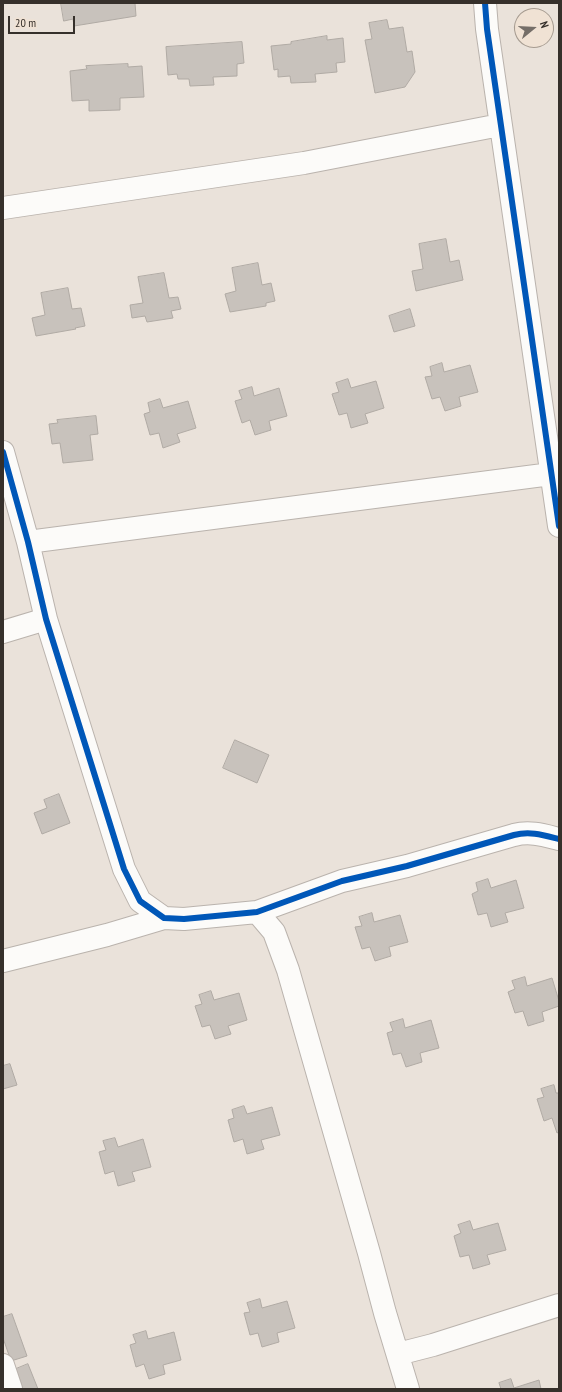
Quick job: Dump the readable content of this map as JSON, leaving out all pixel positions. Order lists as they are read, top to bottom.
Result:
{
  "scale_bar": "20 m",
  "north": "right"
}
